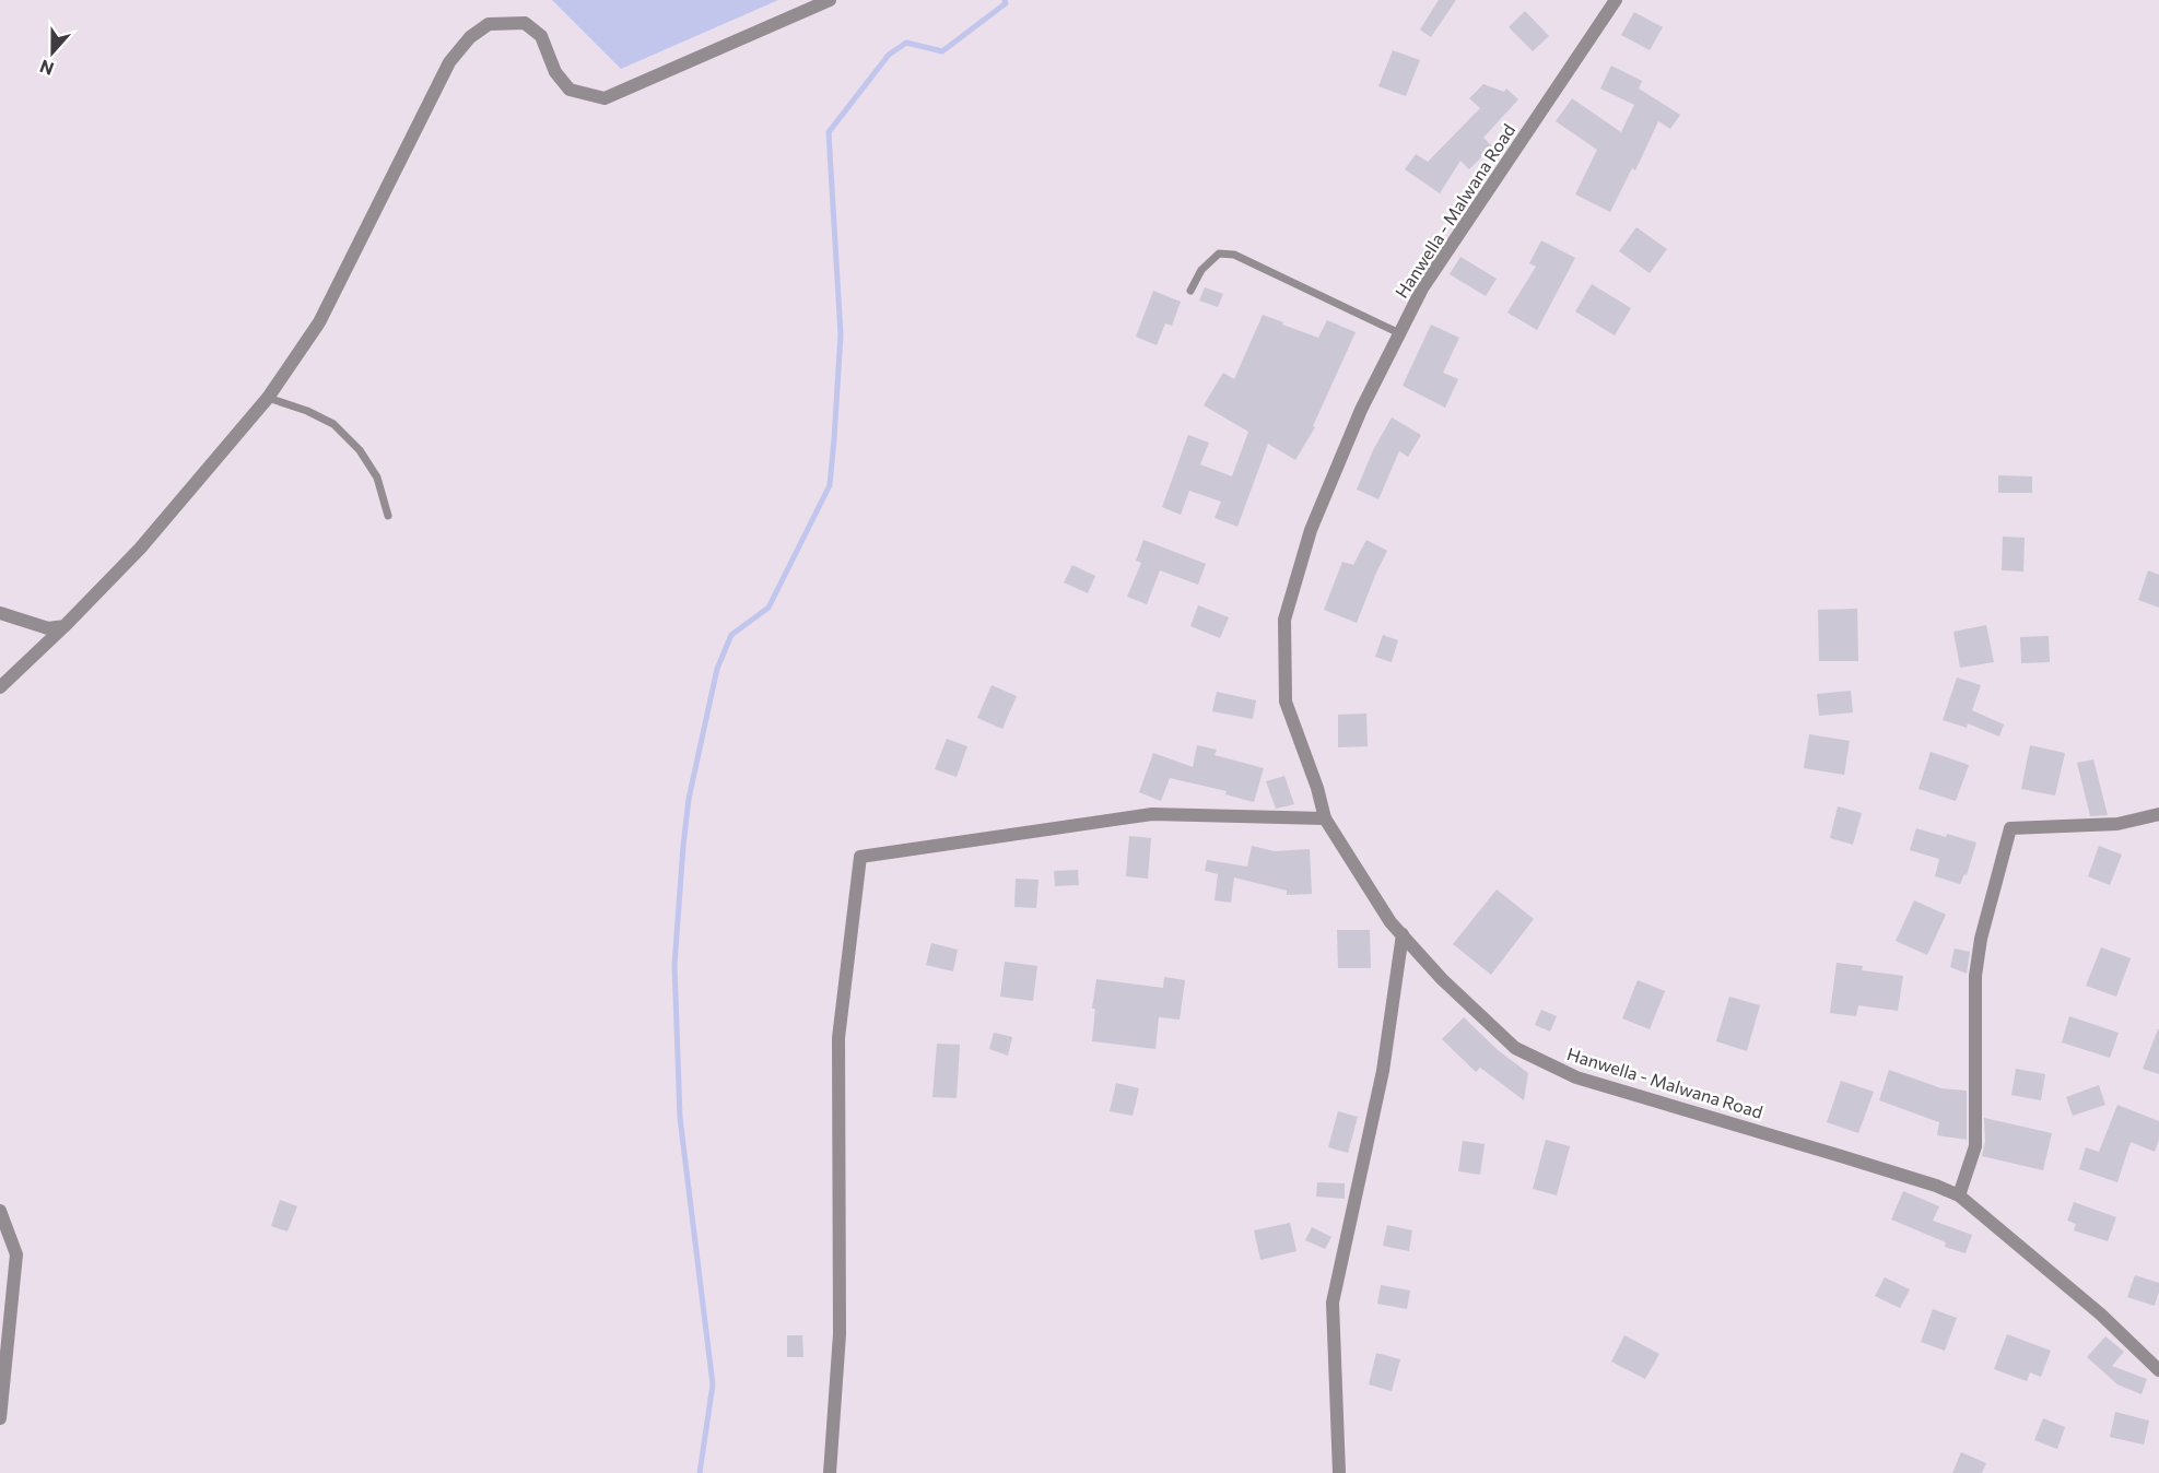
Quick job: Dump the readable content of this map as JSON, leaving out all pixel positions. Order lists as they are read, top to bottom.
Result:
{
  "streets": {
    "street": ["Hanwella - Malwana Road"]
  },
  "north": "bottom"
}
